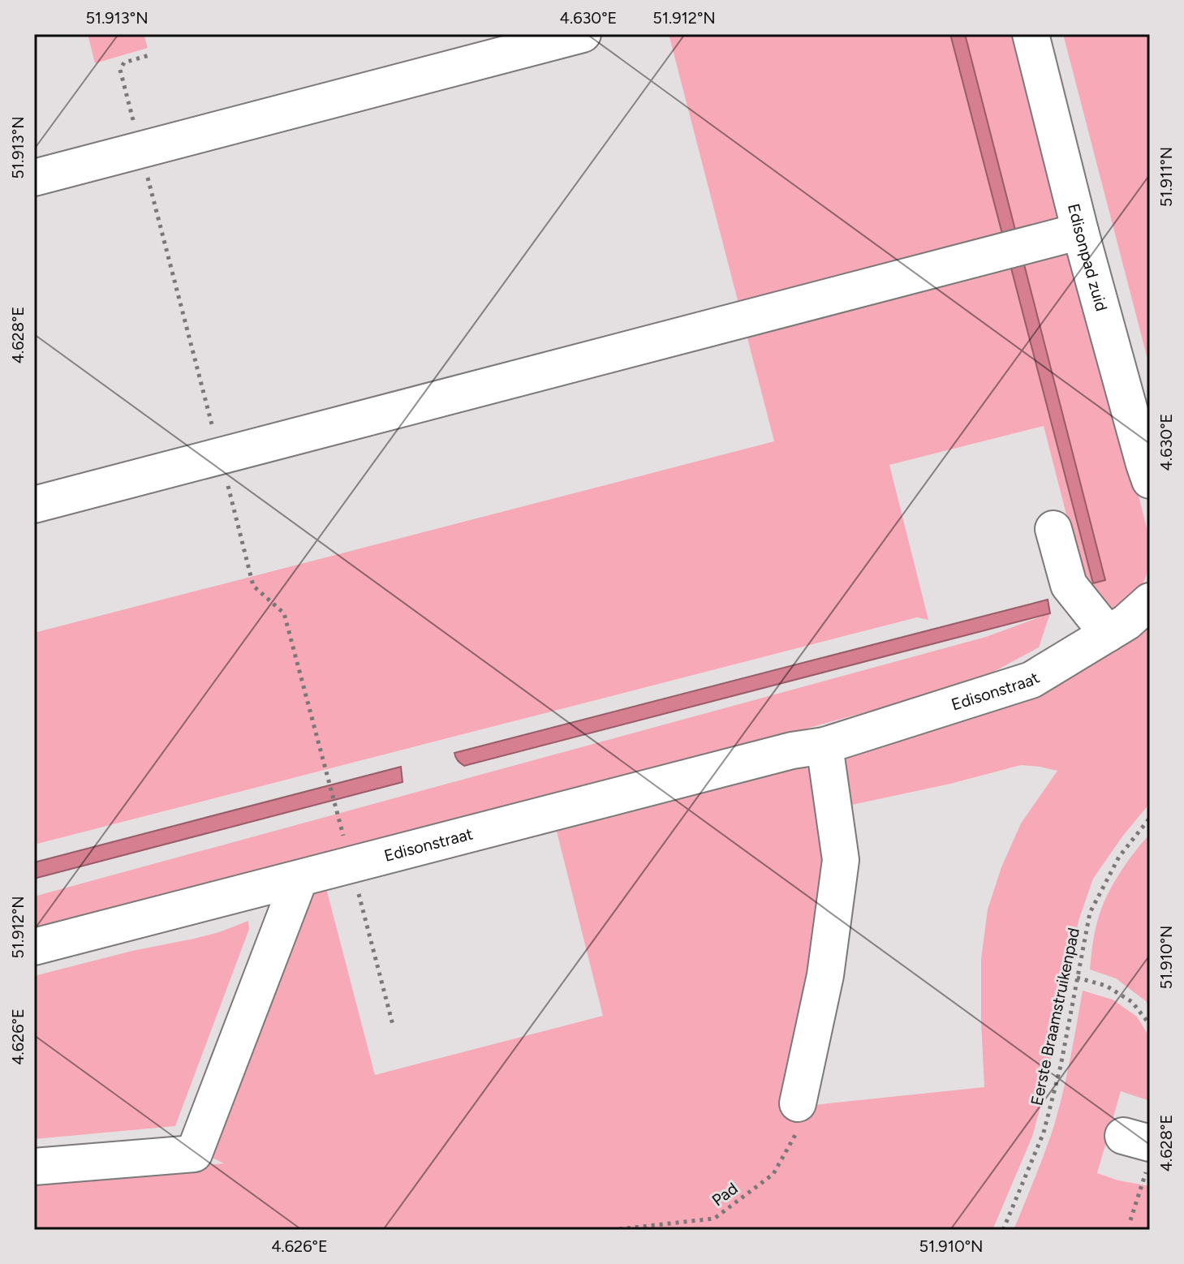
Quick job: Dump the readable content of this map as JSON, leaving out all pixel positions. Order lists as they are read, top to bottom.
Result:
{
  "streets": {
    "lane": ["Edisonpad zuid", "Edisonstraat"],
    "path": ["Eerste Braamstruikenpad", "Pad"]
  },
  "coordinates": [
    "51.913°N",
    "4.630°E",
    "51.912°N",
    "51.911°N",
    "4.628°E",
    "51.910°N",
    "4.626°E"
  ]
}
